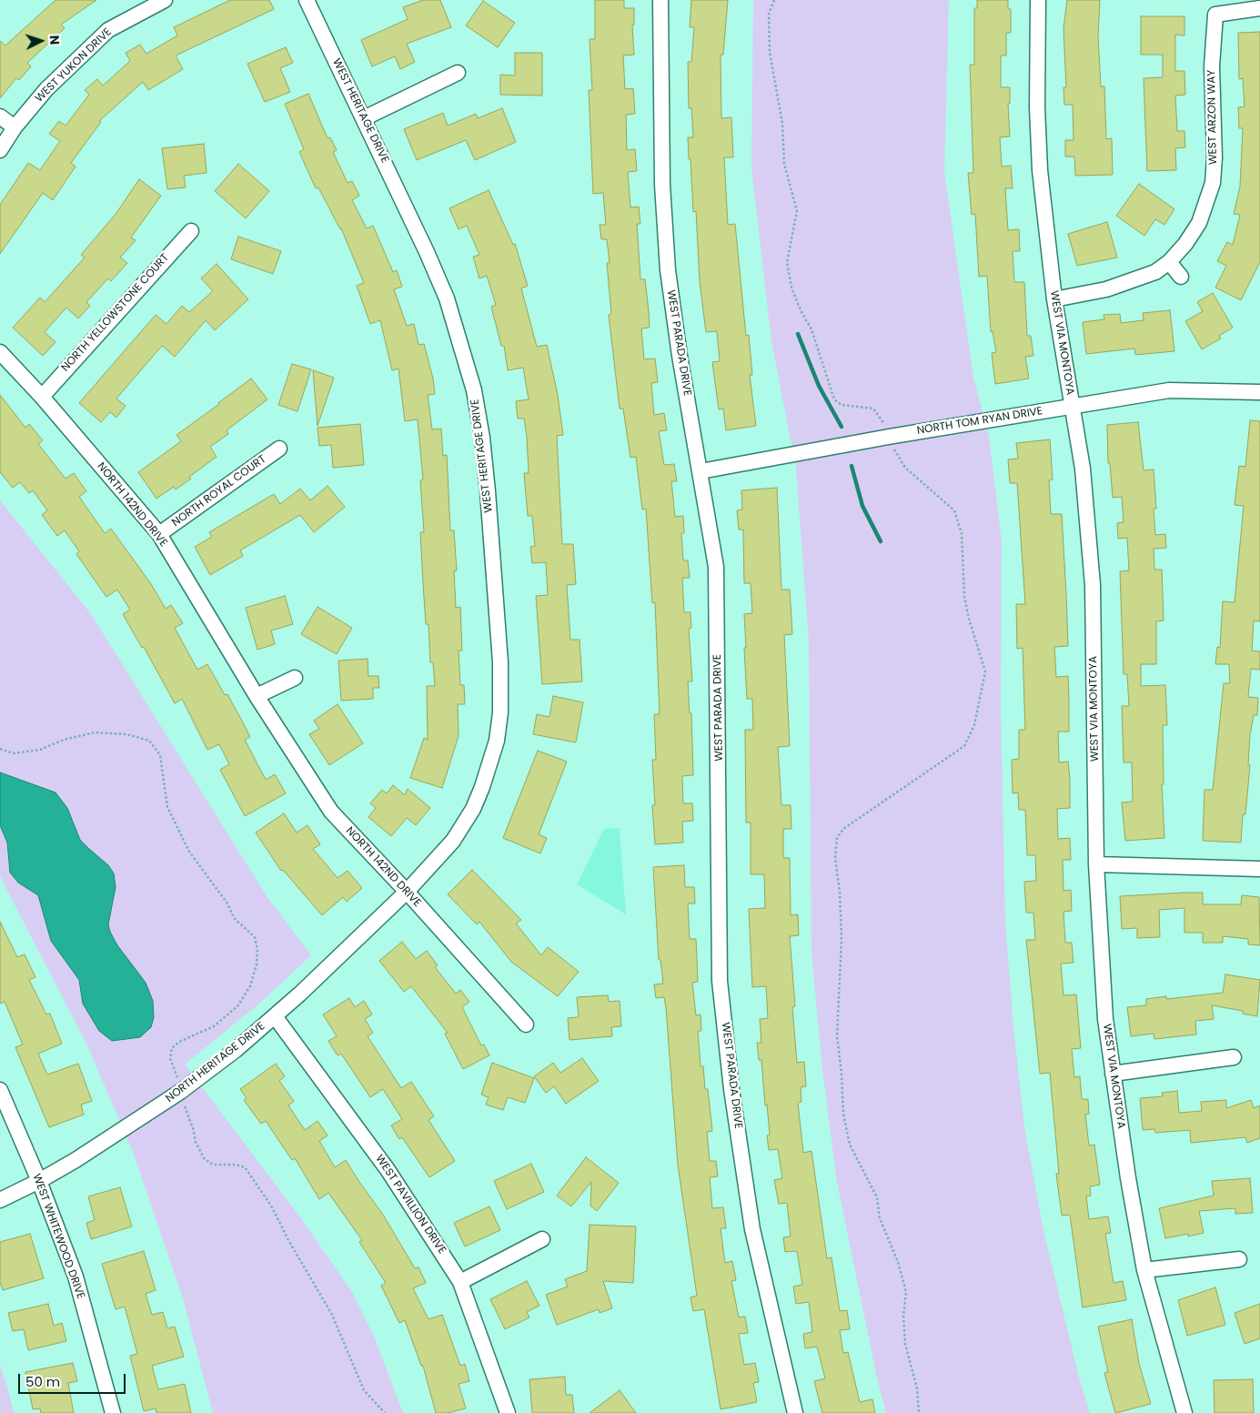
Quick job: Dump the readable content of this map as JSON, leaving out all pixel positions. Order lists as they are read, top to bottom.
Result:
{
  "streets": {
    "street": [
      "WEST YUKON DRIVE",
      "WEST HERITAGE DRIVE",
      "WEST ARZON WAY",
      "NORTH YELLOWSTONE COURT",
      "WEST PARADA DRIVE",
      "WEST VIA MONTOYA",
      "NORTH TOM RYAN DRIVE",
      "NORTH ROYAL COURT",
      "NORTH 142ND DRIVE",
      "NORTH HERITAGE DRIVE",
      "WEST PAVILLION DRIVE",
      "WEST WHITEWOOD DRIVE"
    ]
  },
  "crossings": [
    ["WEST HERITAGE DRIVE", "NORTH 142ND DRIVE"],
    ["WEST HERITAGE DRIVE", "NORTH HERITAGE DRIVE"],
    ["WEST ARZON WAY", "WEST VIA MONTOYA"],
    ["NORTH YELLOWSTONE COURT", "NORTH 142ND DRIVE"],
    ["WEST PARADA DRIVE", "NORTH TOM RYAN DRIVE"],
    ["WEST VIA MONTOYA", "NORTH TOM RYAN DRIVE"],
    ["NORTH ROYAL COURT", "NORTH 142ND DRIVE"],
    ["NORTH 142ND DRIVE", "NORTH HERITAGE DRIVE"],
    ["NORTH HERITAGE DRIVE", "WEST PAVILLION DRIVE"],
    ["NORTH HERITAGE DRIVE", "WEST WHITEWOOD DRIVE"]
  ],
  "scale_bar": "50 m",
  "north": "right"
}
